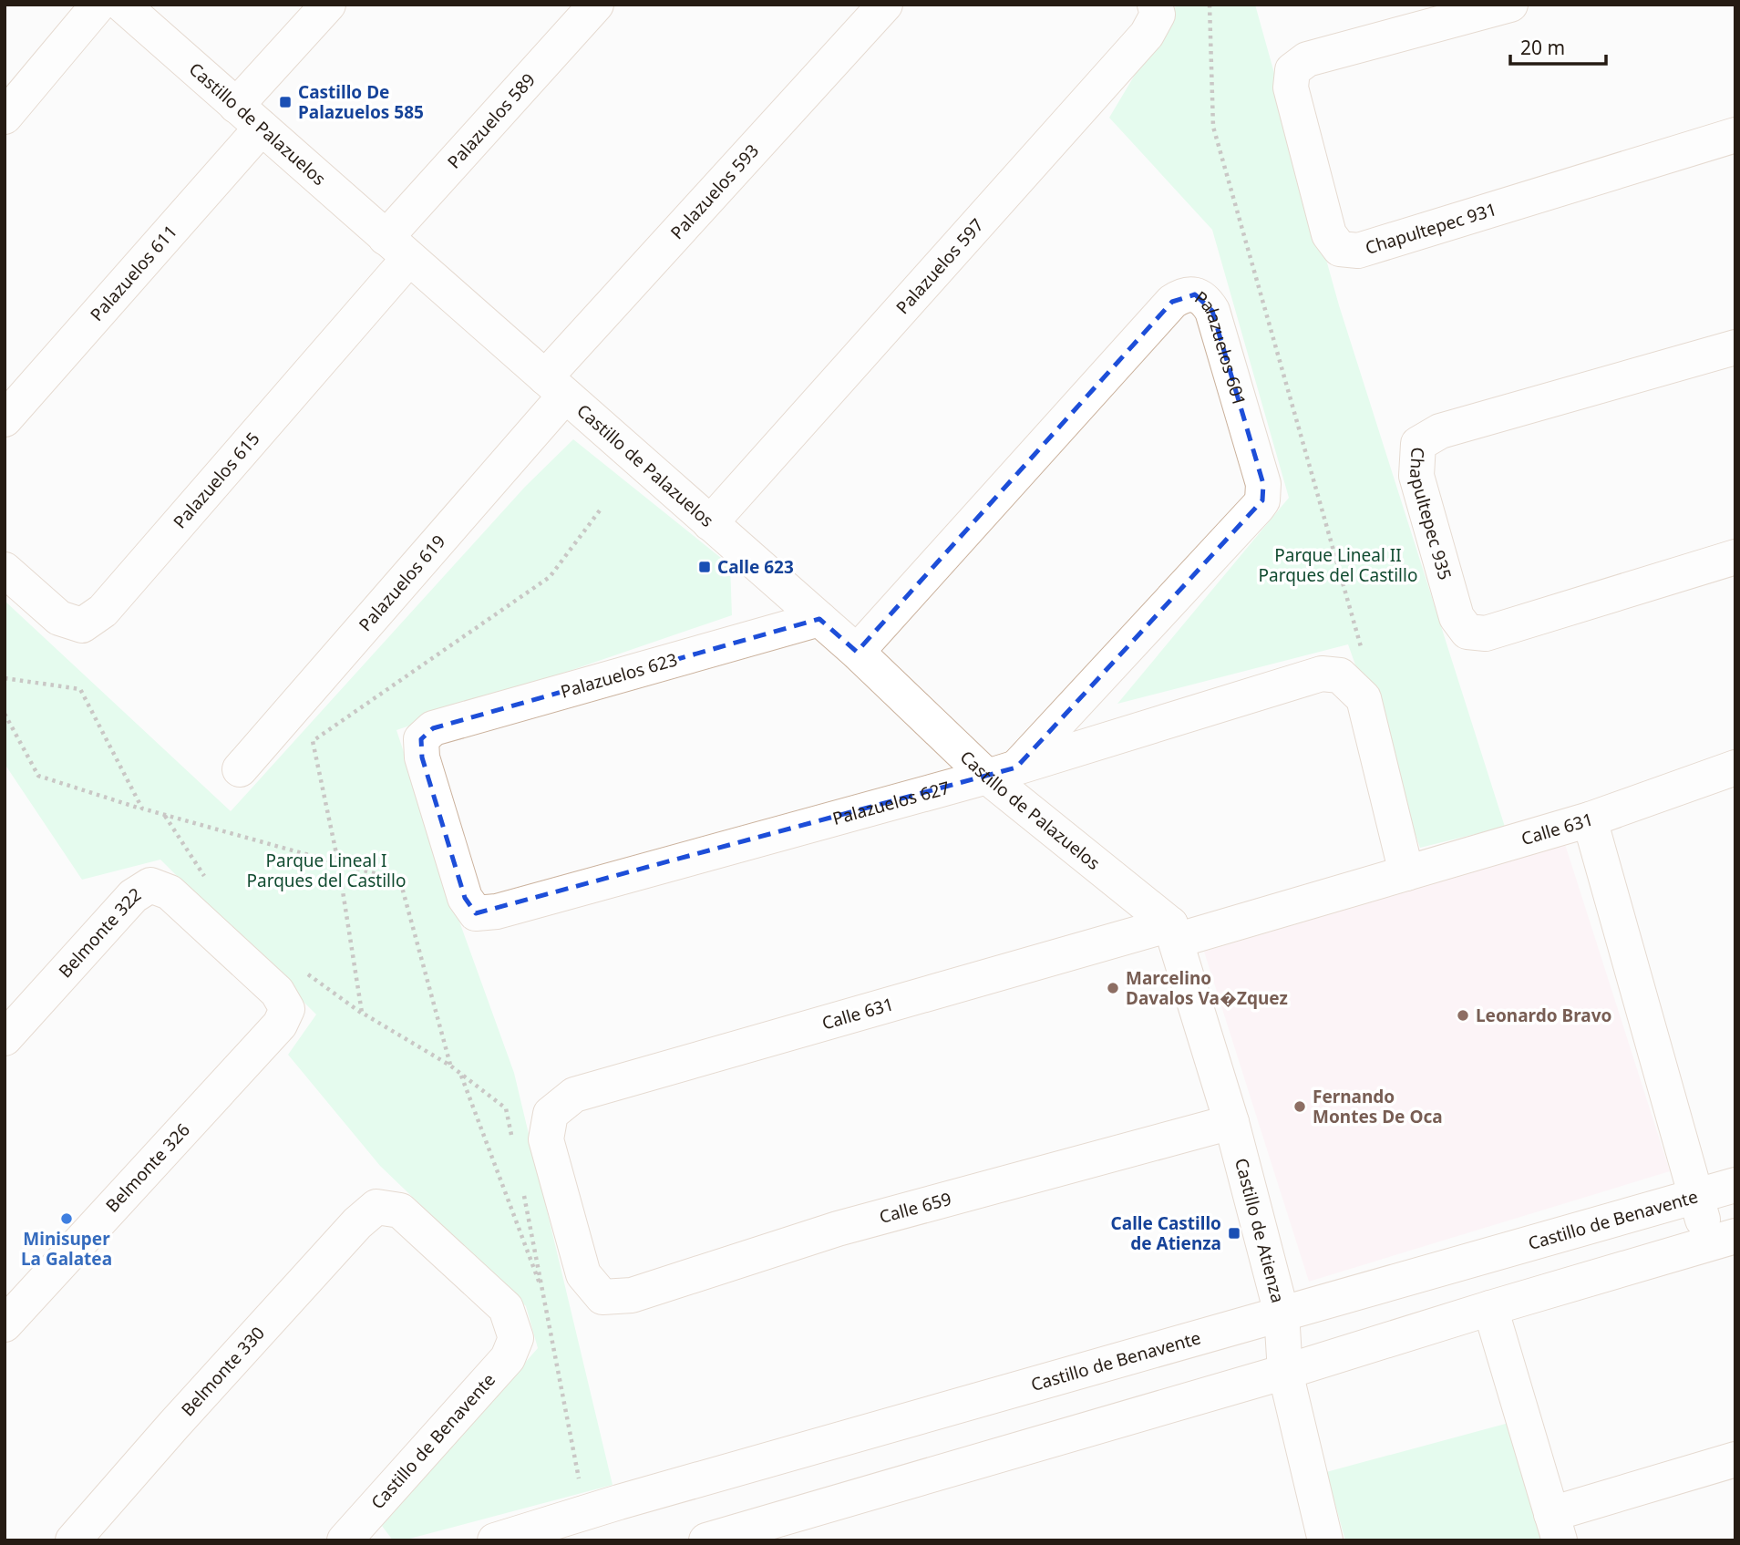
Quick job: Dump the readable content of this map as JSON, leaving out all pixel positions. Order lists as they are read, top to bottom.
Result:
{
  "streets": {
    "street": [
      "Palazuelos 589",
      "Castillo de Palazuelos",
      "Palazuelos 593",
      "Chapultepec 931",
      "Palazuelos 597",
      "Palazuelos 611",
      "Palazuelos 601",
      "Palazuelos 615",
      "Chapultepec 935",
      "Palazuelos 619",
      "Palazuelos 623",
      "Palazuelos 627",
      "Calle 631",
      "Belmonte 322",
      "Belmonte 326",
      "Calle 659",
      "Castillo de Benavente",
      "Castillo de Atienza",
      "Belmonte 330"
    ]
  },
  "crossings": [
    ["Palazuelos 589", "Castillo de Palazuelos"],
    ["Palazuelos 589", "Palazuelos 615"],
    ["Castillo de Palazuelos", "Palazuelos 593"],
    ["Castillo de Palazuelos", "Palazuelos 597"],
    ["Castillo de Palazuelos", "Palazuelos 611"],
    ["Castillo de Palazuelos", "Palazuelos 601"],
    ["Castillo de Palazuelos", "Palazuelos 615"],
    ["Castillo de Palazuelos", "Palazuelos 619"],
    ["Castillo de Palazuelos", "Palazuelos 623"],
    ["Castillo de Palazuelos", "Palazuelos 627"],
    ["Castillo de Palazuelos", "Calle 631"],
    ["Castillo de Palazuelos", "Castillo de Atienza"],
    ["Palazuelos 593", "Palazuelos 619"],
    ["Palazuelos 601", "Palazuelos 627"],
    ["Palazuelos 623", "Palazuelos 627"],
    ["Calle 631", "Calle 659"],
    ["Calle 631", "Castillo de Benavente"],
    ["Calle 631", "Castillo de Atienza"],
    ["Belmonte 322", "Belmonte 326"],
    ["Calle 659", "Castillo de Atienza"],
    ["Castillo de Benavente", "Castillo de Atienza"],
    ["Castillo de Benavente", "Belmonte 330"]
  ],
  "parks": ["Parque Lineal II Parques del Castillo", "Parque Lineal I Parques del Castillo"],
  "places": {
    "transit": ["Castillo De Palazuelos 585", "Calle 623", "Calle Castillo de Atienza"],
    "other": [
      "Marcelino Davalos Va�Zquez",
      "Leonardo Bravo",
      "Fernando Montes De Oca",
      "Minisuper La Galatea"
    ]
  },
  "scale_bar": "20 m"
}
